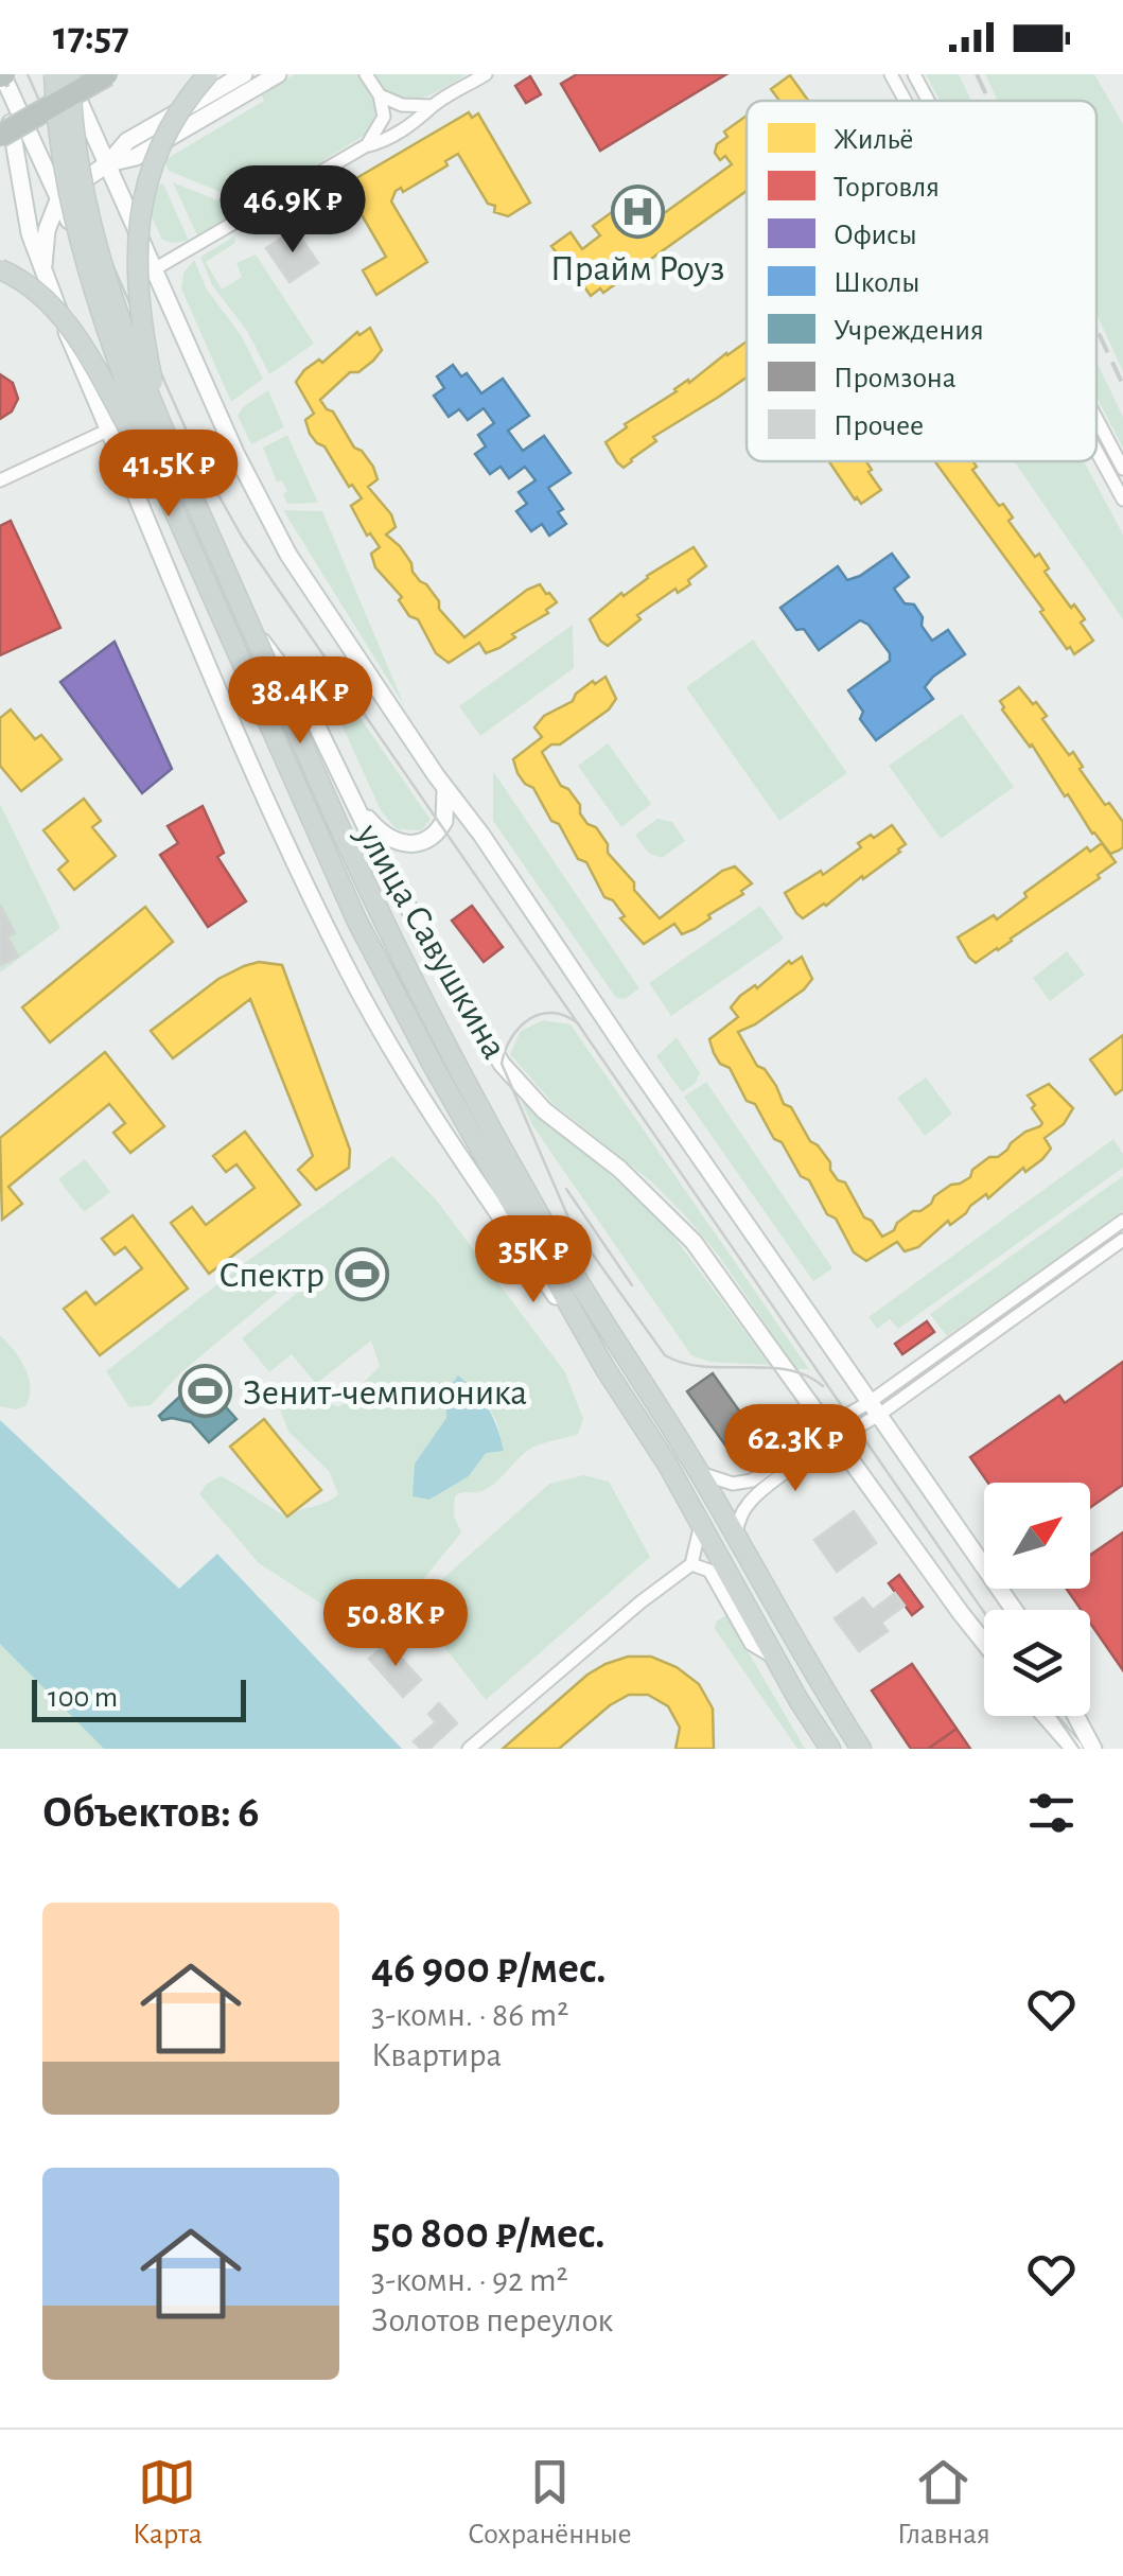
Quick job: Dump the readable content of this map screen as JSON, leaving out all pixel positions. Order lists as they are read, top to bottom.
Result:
{
  "streets": {
    "main road": ["улица Савушкина"]
  },
  "places": {
    "hospital": ["Прайм Роуз"],
    "sports": ["Спектр", "Зенит-чемпионика"]
  },
  "legend": [
    "Жильё",
    "Торговля",
    "Офисы",
    "Школы",
    "Учреждения",
    "Промзона",
    "Прочее"
  ],
  "scale_bar": "100 m",
  "north": "top right",
  "page": {
    "status": "17:57",
    "price": [
      "46.9K ₽",
      "41.5K ₽",
      "38.4K ₽",
      "35K ₽",
      "62.3K ₽",
      "50.8K ₽"
    ],
    "scale": "100 m",
    "heading": "Объектов: 6",
    "list": [
      {
        "name": "46 900 ₽/мес.",
        "note": "3-комн. · 86 m² · Квартира"
      },
      {
        "name": "50 800 ₽/мес.",
        "note": "3-комн. · 92 m² · Золотов переулок"
      }
    ],
    "tabs": ["Карта", "Сохранённые", "Главная"]
  }
}
